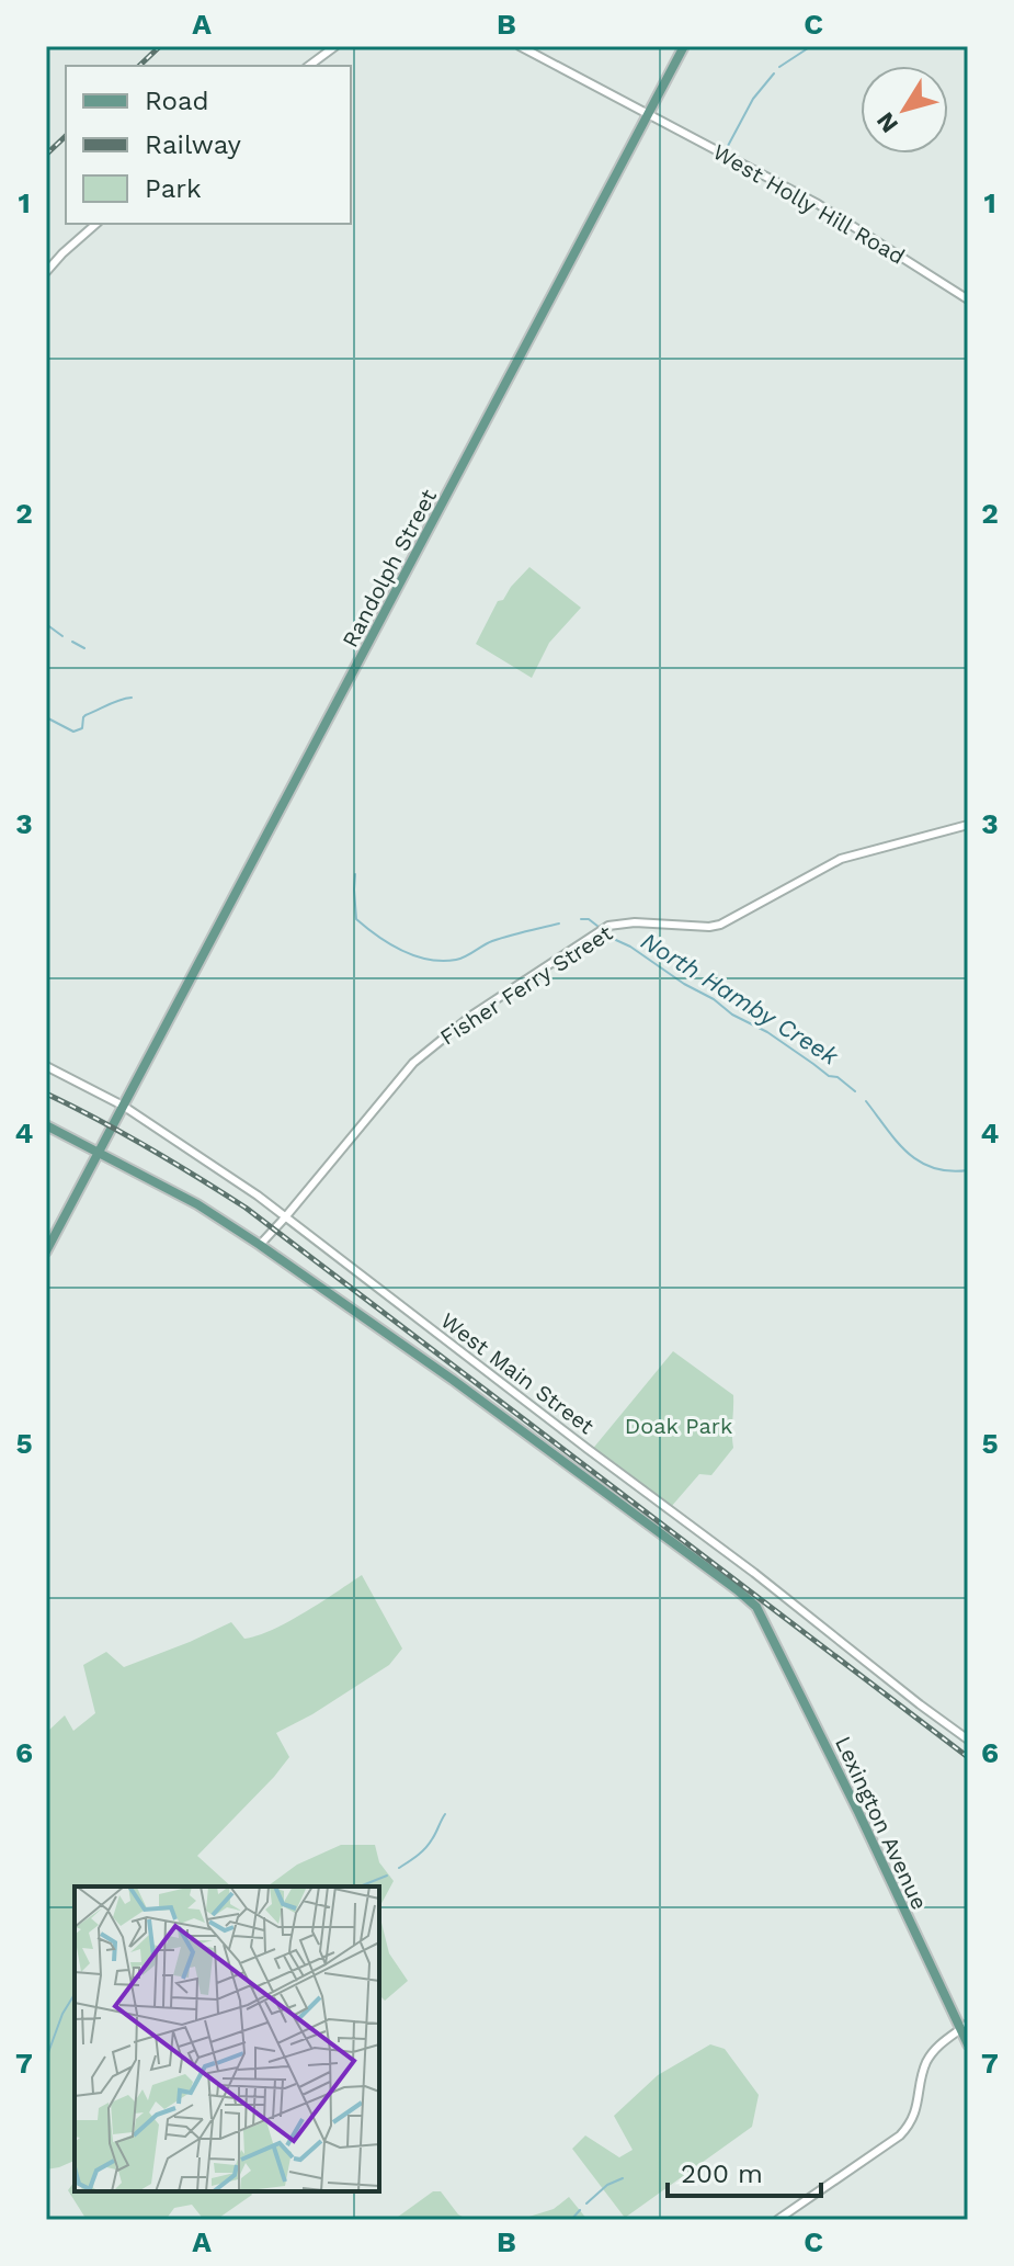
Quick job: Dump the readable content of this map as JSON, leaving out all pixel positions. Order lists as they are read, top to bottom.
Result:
{
  "streets": {
    "main road": ["Randolph Street", "West Main Street", "Lexington Avenue"],
    "street": ["West Holly Hill Road", "Fisher Ferry Street"]
  },
  "crossings": [
    ["West Holly Hill Road", "Randolph Street"],
    ["Randolph Street", "West Main Street"],
    ["Fisher Ferry Street", "West Main Street"],
    ["West Main Street", "Lexington Avenue"]
  ],
  "water": ["North Hamby Creek"],
  "parks": ["Doak Park"],
  "legend": ["Road", "Railway", "Park"],
  "scale_bar": "200 m",
  "north": "bottom left",
  "grid": {
    "columns": ["A", "B", "C"],
    "rows": [
      "1",
      "2",
      "3",
      "4",
      "5",
      "6",
      "7"
    ]
  }
}
